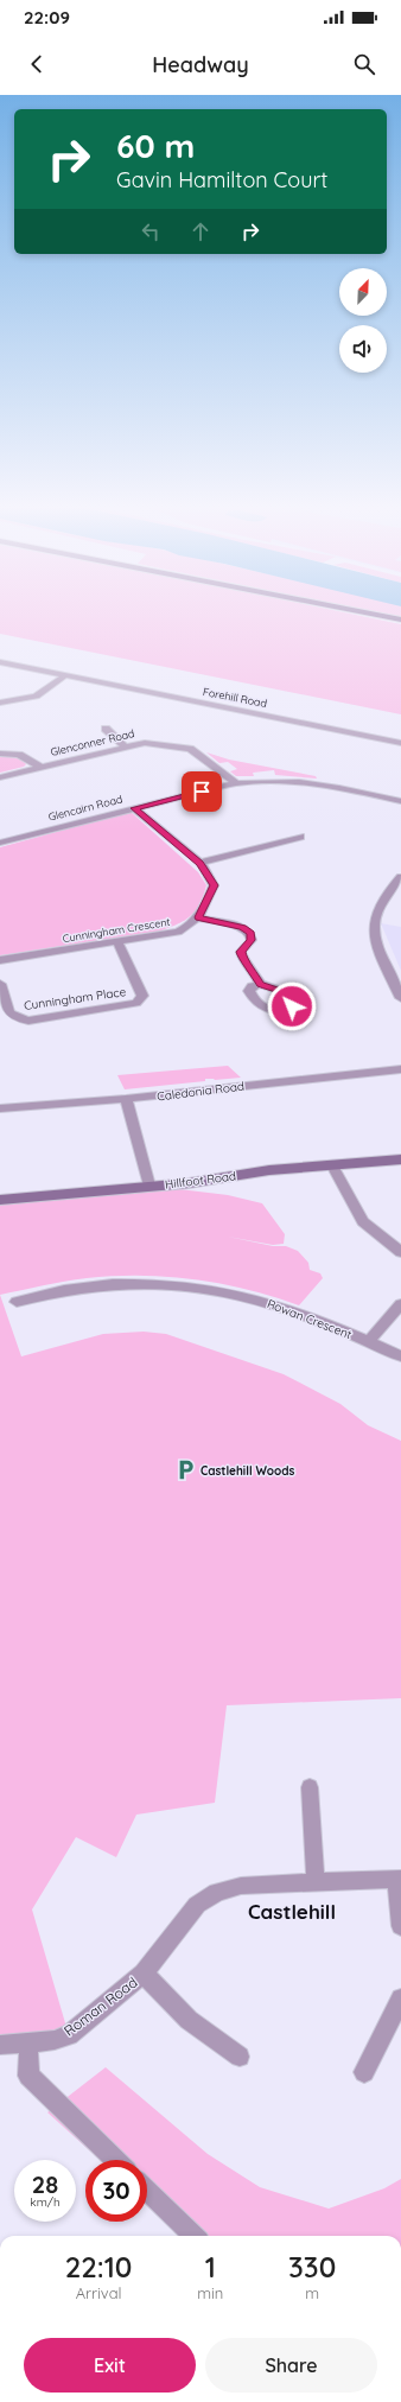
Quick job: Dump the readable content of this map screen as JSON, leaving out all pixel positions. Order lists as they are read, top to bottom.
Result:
{
  "streets": {
    "street": [
      "Forehill Road",
      "Glenconner Road",
      "Glencairn Road",
      "Cunningham Crescent",
      "Cunningham Place",
      "Caledonia Road",
      "Hillfoot Road",
      "Rowan Crescent",
      "Roman Road"
    ]
  },
  "crossings": [
    ["Glenconner Road", "Glencairn Road"],
    ["Glencairn Road", "Cunningham Crescent"],
    ["Cunningham Crescent", "Cunningham Place"]
  ],
  "districts": ["Castlehill"],
  "places": {
    "parking": ["Castlehill Woods"]
  },
  "north": "top right",
  "page": {
    "status": "22:09",
    "header": "Headway",
    "turn": ["60 m", "Gavin Hamilton Court"],
    "speed": "28 km/h",
    "limit": "30",
    "eta": [
      "22:10",
      "Arrival",
      "1",
      "min",
      "330",
      "m"
    ],
    "buttons": ["Exit", "Share"]
  }
}
